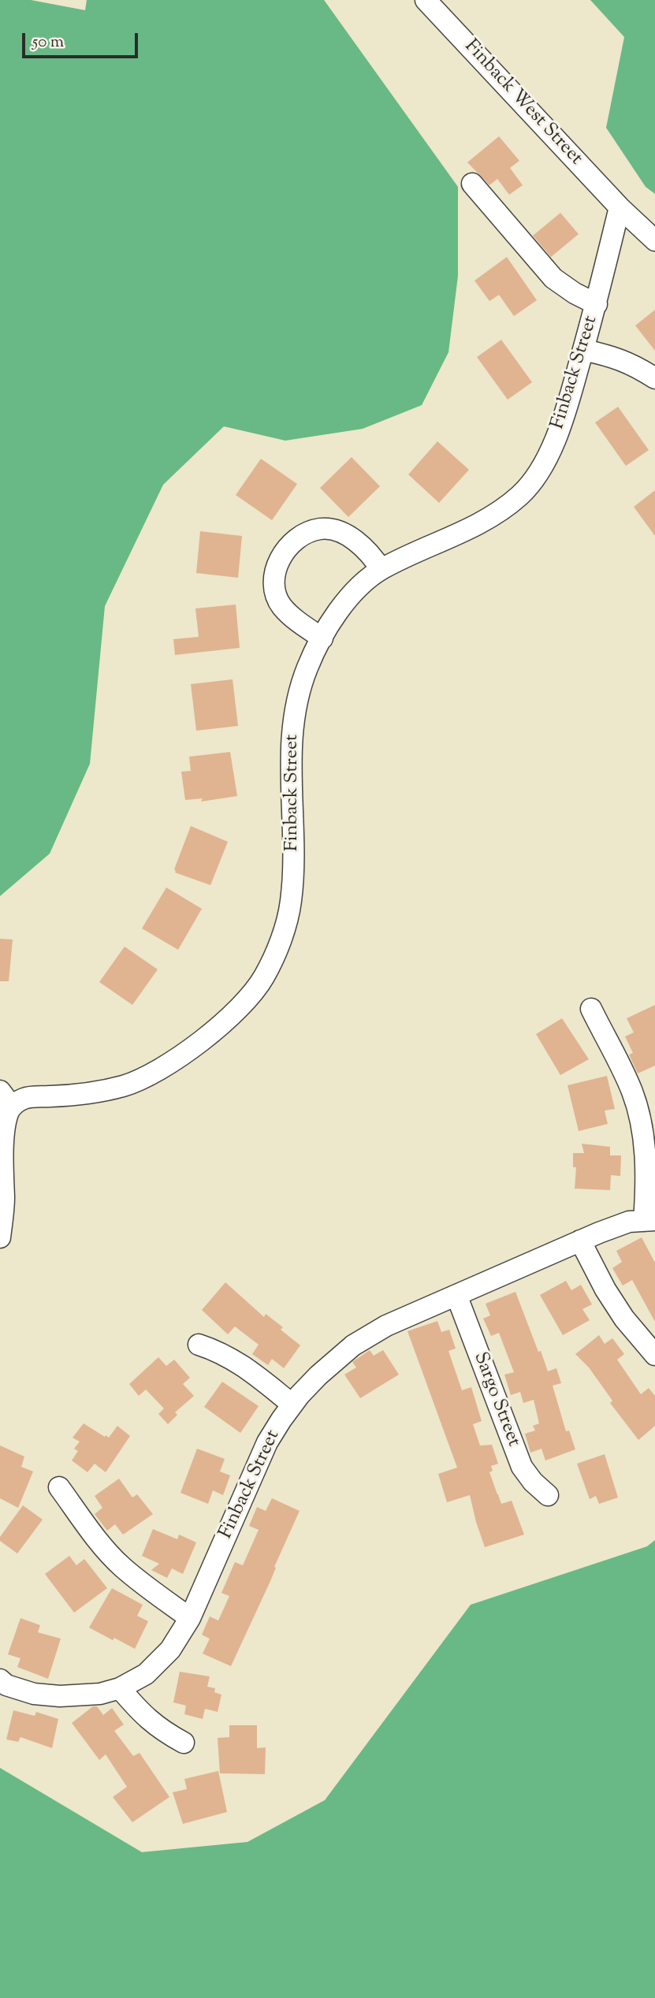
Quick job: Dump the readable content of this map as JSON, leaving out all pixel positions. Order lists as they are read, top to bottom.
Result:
{
  "streets": {
    "street": ["Finback West Street", "Finback Street", "Sargo Street"]
  },
  "crossings": [
    ["Finback West Street", "Finback Street"],
    ["Finback Street", "Sargo Street"]
  ],
  "scale_bar": "50 m"
}
